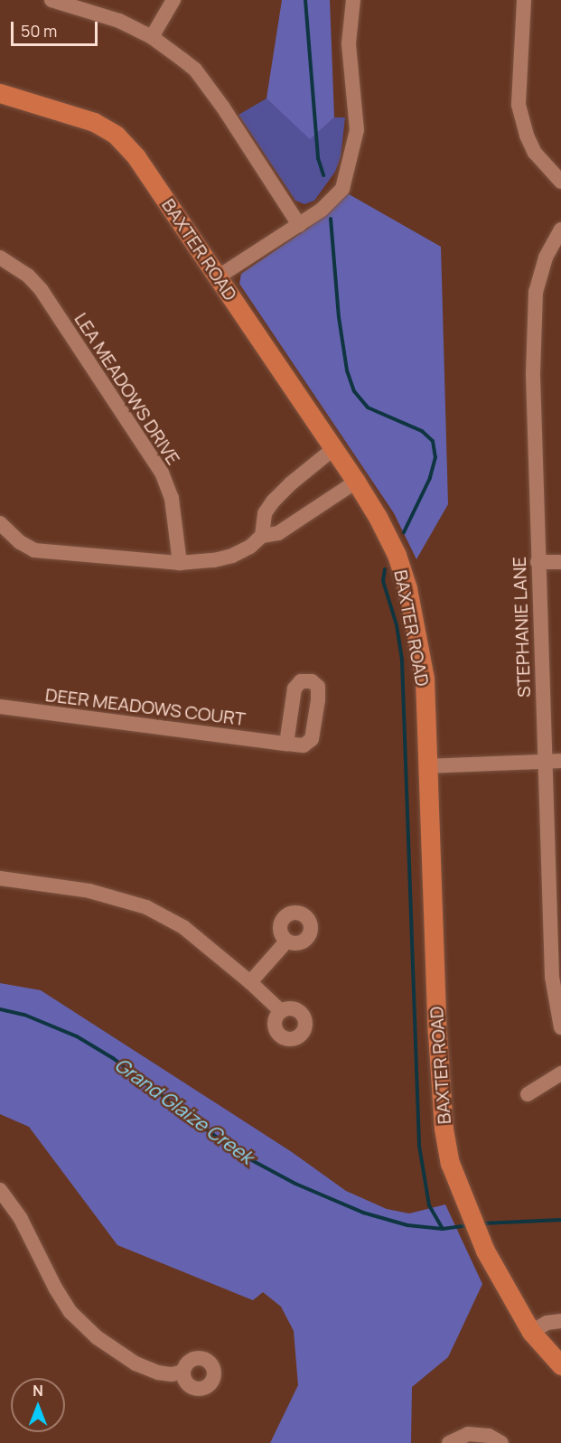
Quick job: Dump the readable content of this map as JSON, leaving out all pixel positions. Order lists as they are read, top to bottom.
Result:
{
  "streets": {
    "main road": ["BAXTER ROAD"],
    "street": ["LEA MEADOWS DRIVE", "STEPHANIE LANE", "DEER MEADOWS COURT"]
  },
  "water": ["Grand Glaize Creek"],
  "scale_bar": "50 m",
  "north": "top"
}
